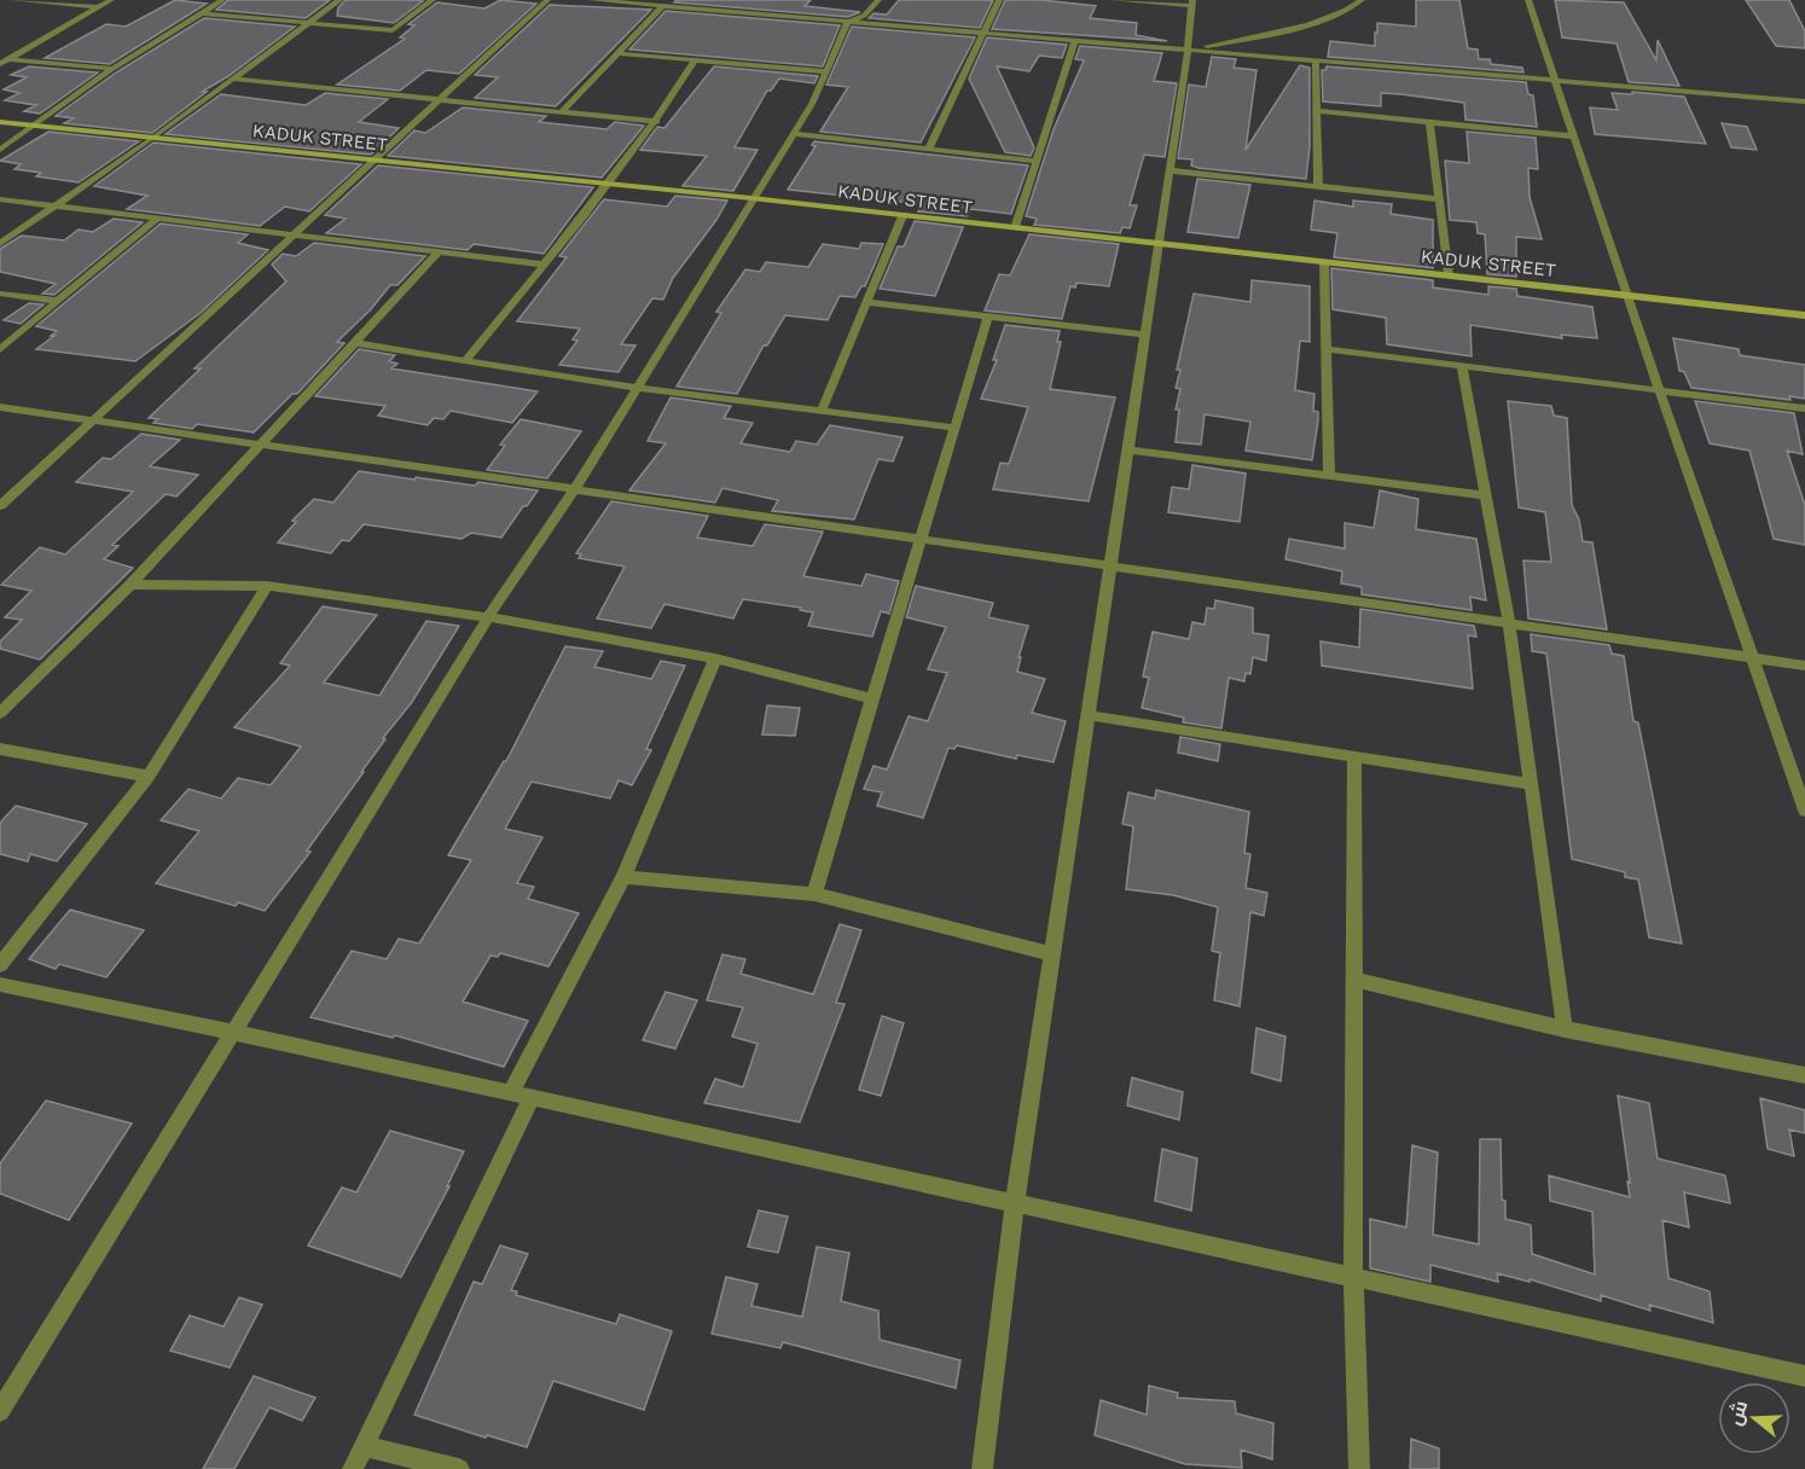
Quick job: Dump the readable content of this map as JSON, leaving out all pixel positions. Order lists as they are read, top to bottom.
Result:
{
  "streets": {
    "street": ["KADUK STREET"]
  },
  "north": "left"
}
